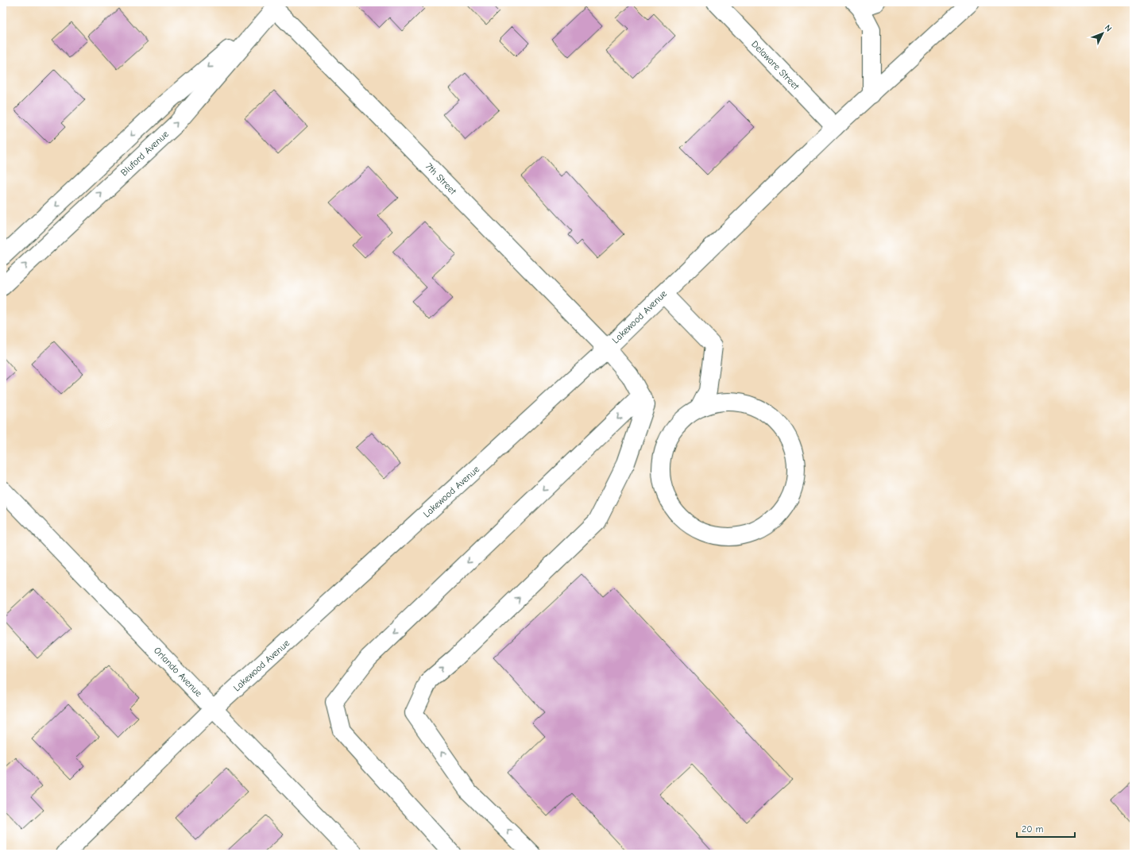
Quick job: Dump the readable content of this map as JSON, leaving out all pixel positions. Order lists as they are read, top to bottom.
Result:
{
  "streets": {
    "street": [
      "Delaware Street",
      "Bluford Avenue",
      "7th Street",
      "Lakewood Avenue",
      "Orlando Avenue"
    ]
  },
  "crossings": [
    ["Delaware Street", "Lakewood Avenue"],
    ["Bluford Avenue", "7th Street"],
    ["7th Street", "Lakewood Avenue"],
    ["Lakewood Avenue", "Orlando Avenue"]
  ],
  "one_way": ["7th Street"],
  "scale_bar": "20 m",
  "north": "top right"
}
